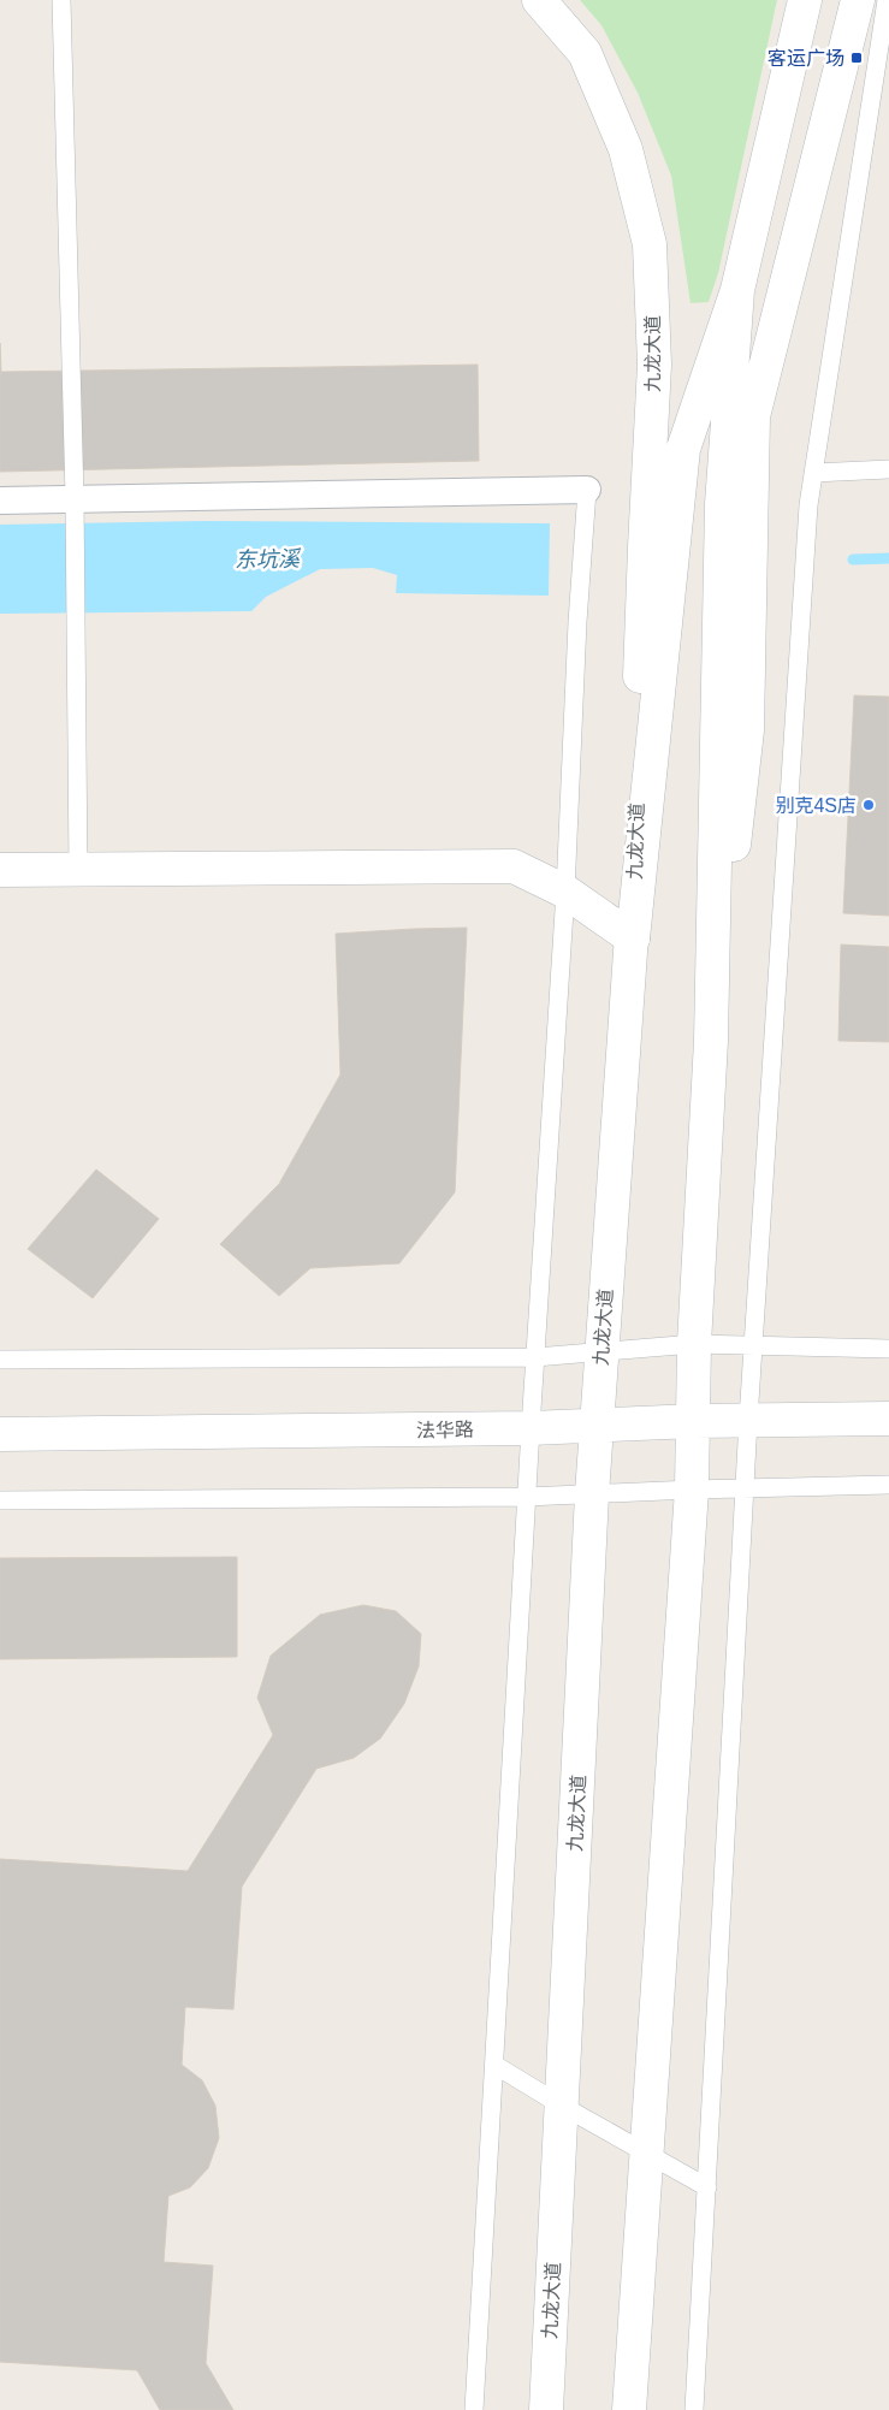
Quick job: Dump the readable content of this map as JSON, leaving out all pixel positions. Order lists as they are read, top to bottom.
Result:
{
  "streets": {
    "main road": ["九龙大道", "法华路"]
  },
  "crossings": [
    ["九龙大道", "法华路"]
  ],
  "water": ["东坑溪"],
  "places": {
    "transit": ["客运广场"],
    "other": ["别克4S店"]
  }
}
